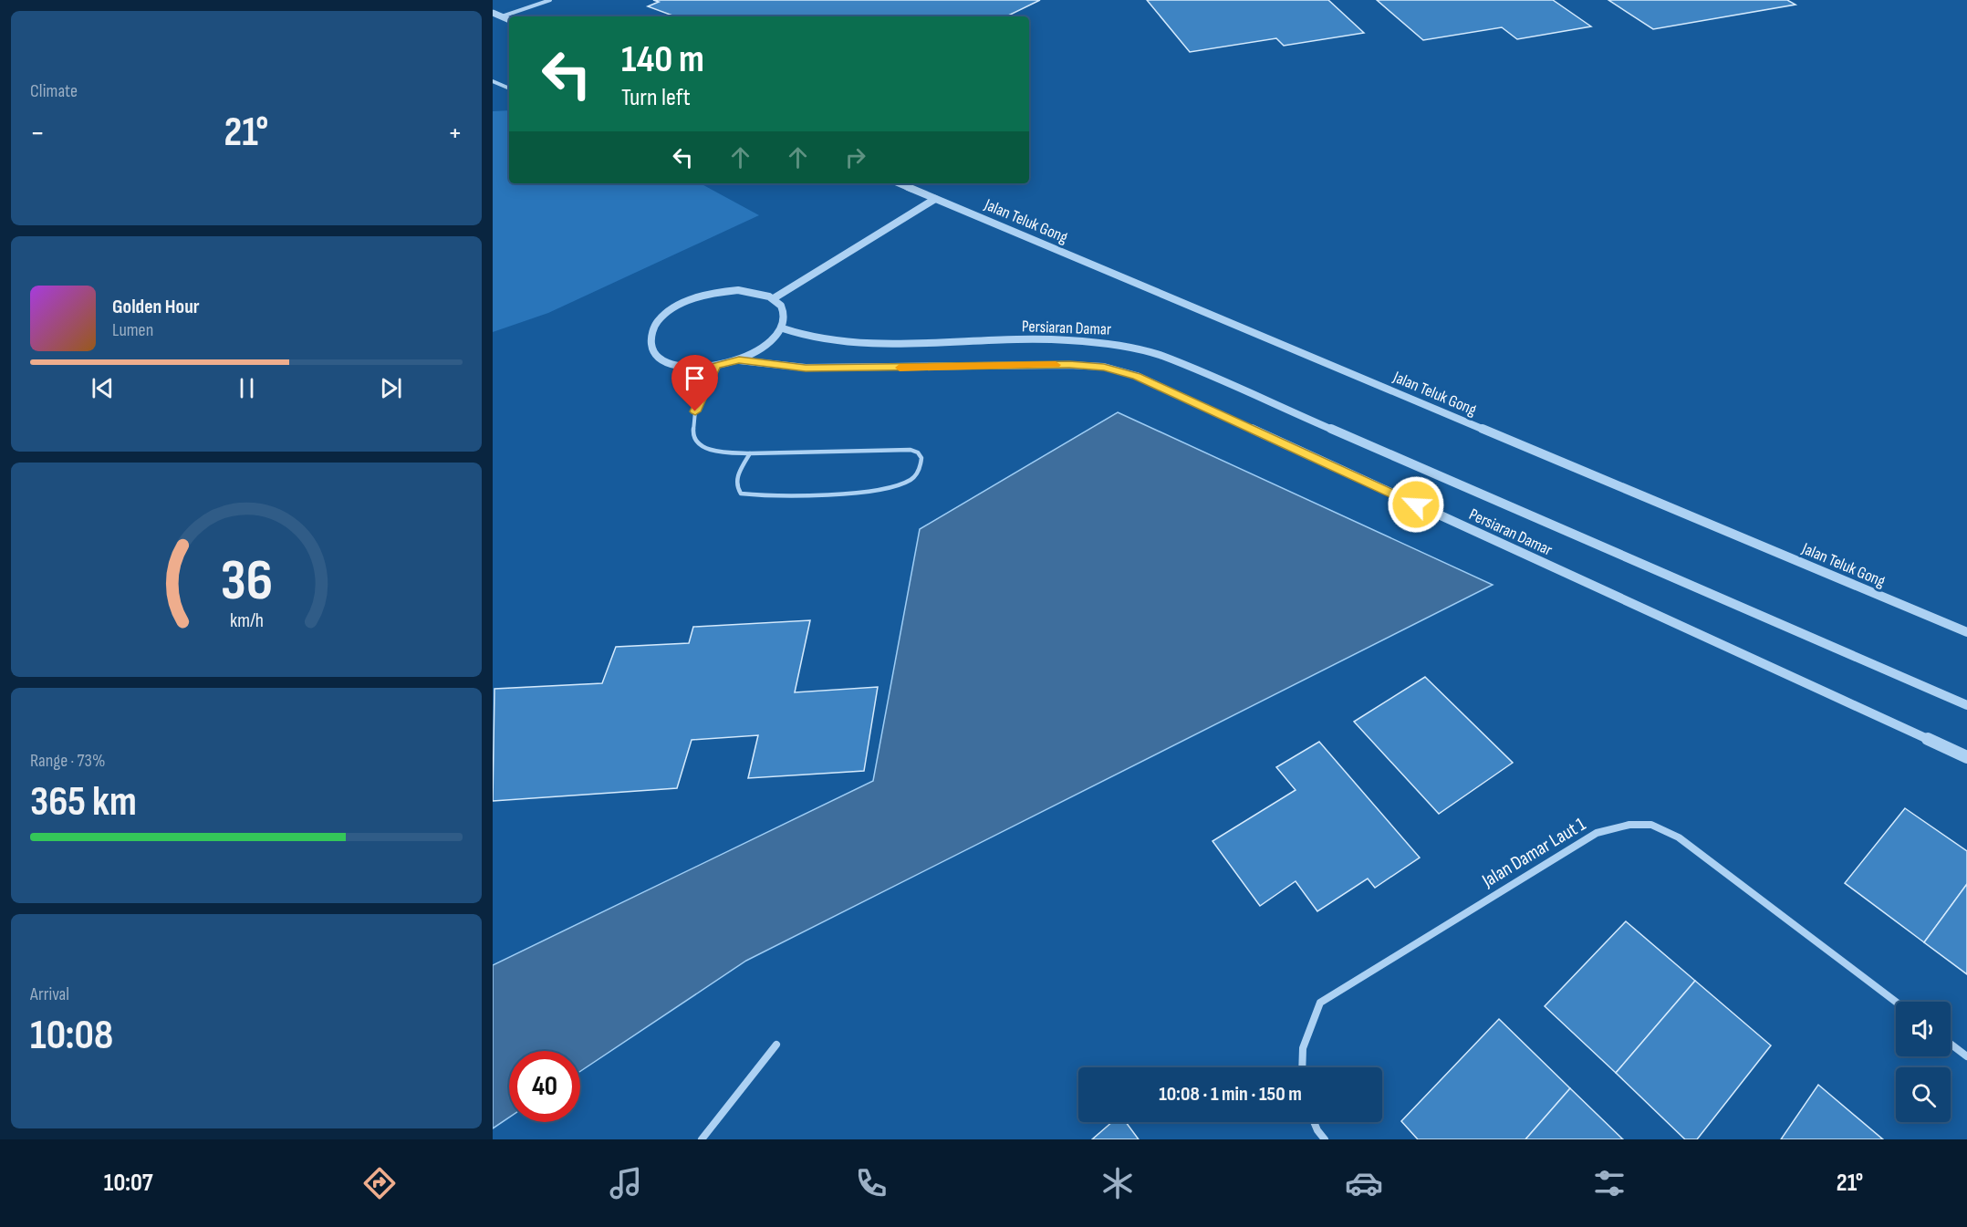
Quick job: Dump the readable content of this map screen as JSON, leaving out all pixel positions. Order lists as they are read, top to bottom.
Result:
{
  "streets": {
    "street": ["Jalan Teluk Gong", "Persiaran Damar", "Jalan Damar Laut 1"]
  },
  "page": {
    "tile": [
      "Climate",
      ["Range · 73%", "365 km"],
      ["Arrival", "10:08"]
    ],
    "turn": ["140 m", "Turn left"],
    "heat": ["−", "21°", "+"],
    "song": ["Golden Hour", "Lumen"],
    "limit": "40",
    "trip": "10:08 · 1 min · 150 m",
    "tabs": ["10:07", "21°"],
    "gauge": ["36", "km/h"]
  }
}
